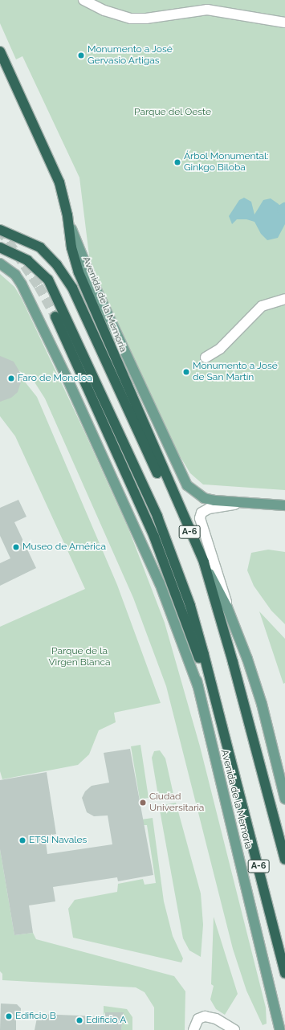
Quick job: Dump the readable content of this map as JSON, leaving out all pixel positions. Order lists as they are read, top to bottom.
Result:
{
  "streets": {
    "highway": ["Avenida de la Memoria", "A-6"]
  },
  "parks": ["Parque del Oeste", "Parque de la Virgen Blanca"],
  "places": [
    "Monumento a José Gervasio Artigas",
    "Árbol Monumental: Ginkgo Biloba",
    "Monumento a José de San Martín",
    "Faro de Moncloa",
    "Museo de América",
    "Ciudad Universitaria",
    "ETSI Navales",
    "Edificio B",
    "Edificio A"
  ]
}
